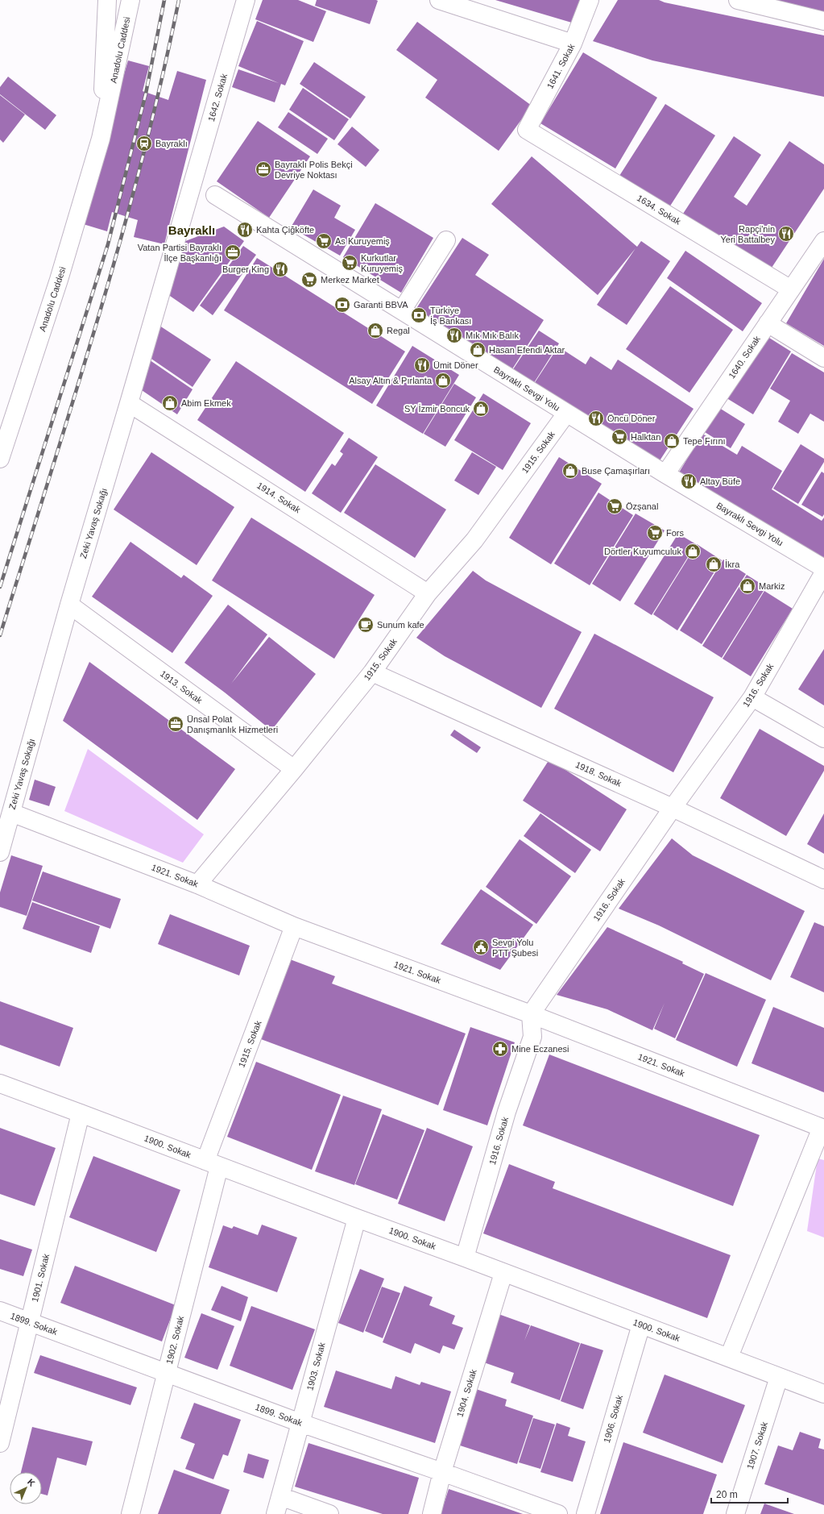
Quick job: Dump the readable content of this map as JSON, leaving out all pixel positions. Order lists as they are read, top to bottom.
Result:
{
  "streets": {
    "street": [
      "Anadolu Caddesi",
      "1641. Sokak",
      "1642. Sokak",
      "1634. Sokak",
      "1640. Sokak",
      "Bayraklı Sevgi Yolu",
      "1915. Sokak",
      "1914. Sokak",
      "Zeki Yavaş Sokağı",
      "1916. Sokak",
      "1913. Sokak",
      "1918. Sokak",
      "1921. Sokak",
      "1900. Sokak",
      "1901. Sokak",
      "1899. Sokak",
      "1902. Sokak",
      "1903. Sokak",
      "1904. Sokak",
      "1906. Sokak",
      "1907. Sokak"
    ]
  },
  "crossings": [
    ["1641. Sokak", "1634. Sokak"],
    ["1642. Sokak", "Zeki Yavaş Sokağı"],
    ["1634. Sokak", "1640. Sokak"],
    ["1640. Sokak", "Bayraklı Sevgi Yolu"],
    ["Bayraklı Sevgi Yolu", "1915. Sokak"],
    ["1915. Sokak", "1914. Sokak"],
    ["1915. Sokak", "1913. Sokak"],
    ["1915. Sokak", "1918. Sokak"],
    ["1915. Sokak", "1921. Sokak"],
    ["1915. Sokak", "1900. Sokak"],
    ["1915. Sokak", "1902. Sokak"],
    ["1914. Sokak", "Zeki Yavaş Sokağı"],
    ["Zeki Yavaş Sokağı", "1913. Sokak"],
    ["Zeki Yavaş Sokağı", "1921. Sokak"],
    ["1916. Sokak", "1918. Sokak"],
    ["1916. Sokak", "1921. Sokak"],
    ["1916. Sokak", "1900. Sokak"],
    ["1900. Sokak", "1901. Sokak"],
    ["1900. Sokak", "1902. Sokak"],
    ["1900. Sokak", "1903. Sokak"],
    ["1900. Sokak", "1904. Sokak"],
    ["1900. Sokak", "1906. Sokak"],
    ["1900. Sokak", "1907. Sokak"],
    ["1901. Sokak", "1899. Sokak"],
    ["1899. Sokak", "1902. Sokak"],
    ["1899. Sokak", "1903. Sokak"],
    ["1899. Sokak", "1904. Sokak"]
  ],
  "districts": ["Bayraklı"],
  "places": {
    "station": ["Bayraklı"],
    "office": ["Bayraklı Polis Bekçi Devriye Noktası", "Vatan Partisi Bayraklı İlçe Başkanlığı", "Ünsal Polat Danışmanlık Hizmetleri"],
    "restaurant": [
      "Kahta Çiğköfte",
      "Rapçi'nin Yeri Battalbey",
      "Burger King",
      "Mık Mık Balık",
      "Ümit Döner",
      "Öncü Döner",
      "Altay Büfe"
    ],
    "supermarket": [
      "As Kuruyemiş",
      "Kurkutlar Kuruyemiş",
      "Merkez Market",
      "Halktan",
      "Özşanal",
      "Fors"
    ],
    "bank": ["Garanti BBVA", "Türkiye İş Bankası"],
    "shop": [
      "Regal",
      "Hasan Efendi Aktar",
      "Alsay Altın & Pırlanta",
      "Abim Ekmek",
      "SY İzmir Boncuk",
      "Tepe Fırını",
      "Buse Çamaşırları",
      "Dörtler Kuyumculuk",
      "İkra",
      "Markiz"
    ],
    "cafe": ["Sunum kafe"],
    "public building": ["Sevgi Yolu PTT Şubesi"],
    "pharmacy": ["Mine Eczanesi"]
  },
  "scale_bar": "20 m",
  "north": "top right"
}
